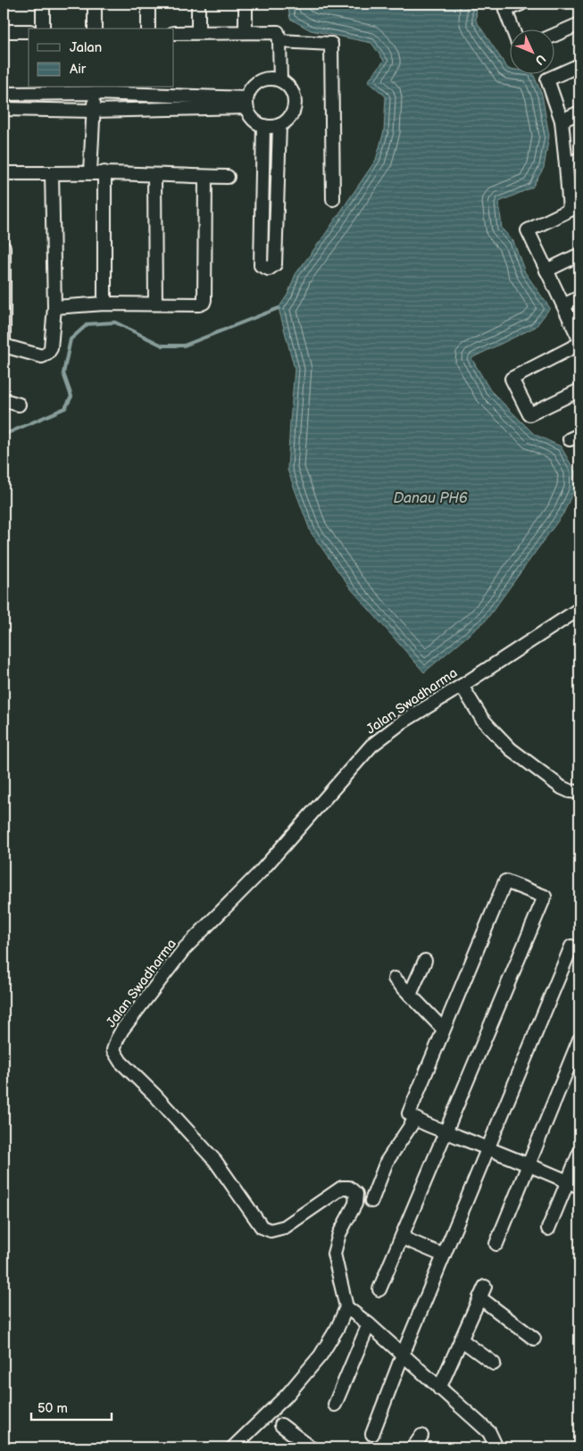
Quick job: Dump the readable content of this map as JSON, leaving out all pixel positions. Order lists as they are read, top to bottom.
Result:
{
  "streets": {
    "street": ["Jalan Swadharma"]
  },
  "water": ["Danau PH6"],
  "legend": ["Jalan", "Air"],
  "scale_bar": "50 m",
  "north": "bottom right"
}
